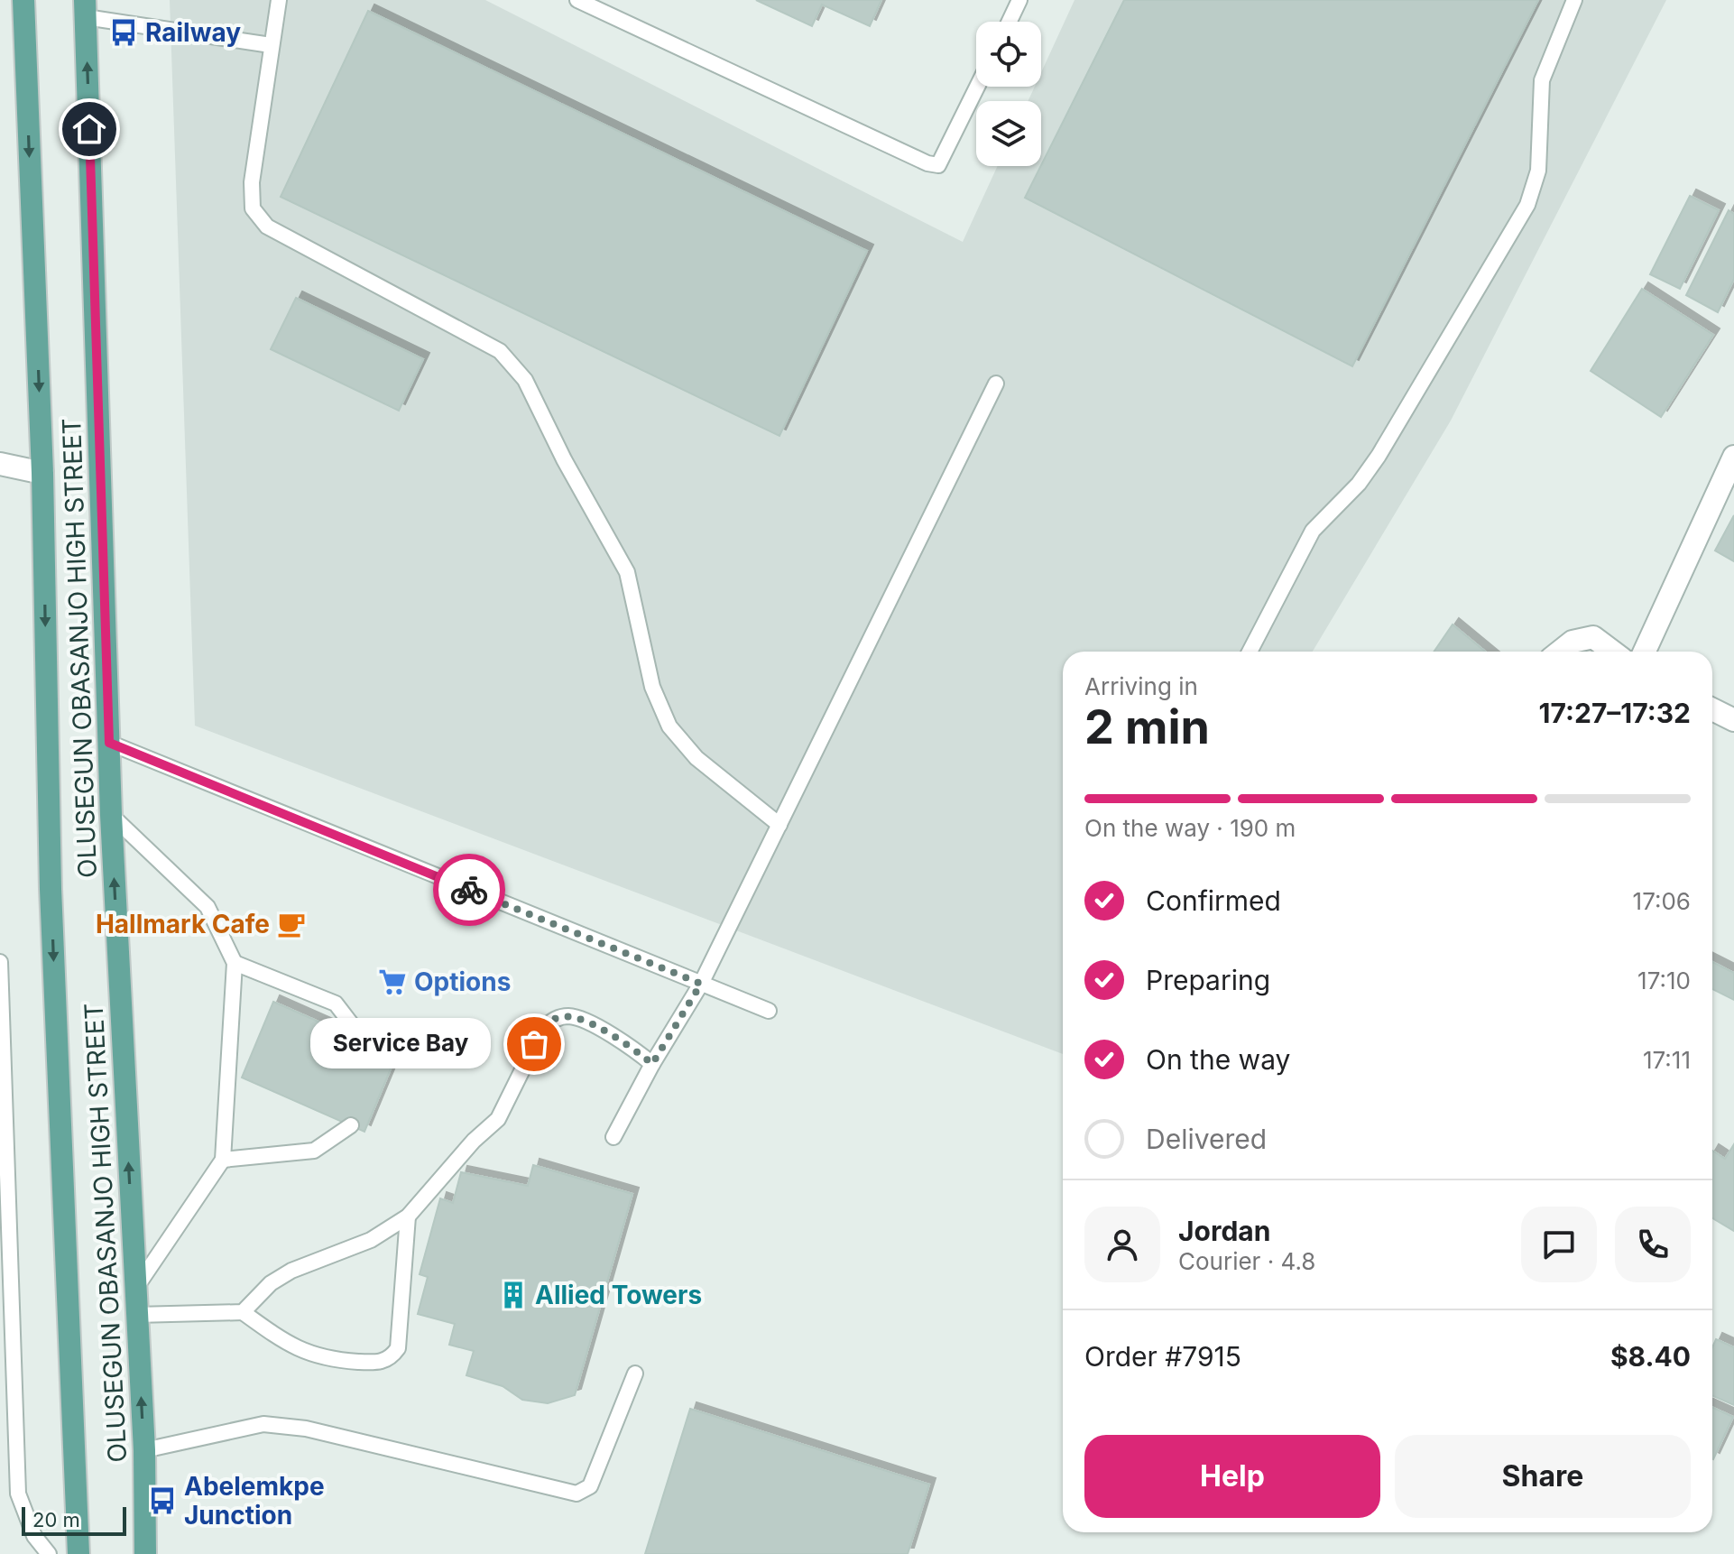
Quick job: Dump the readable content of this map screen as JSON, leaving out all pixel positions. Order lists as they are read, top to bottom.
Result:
{
  "streets": {
    "main road": ["OLUSEGUN OBASANJO HIGH STREET"]
  },
  "places": {
    "bus stop": ["Railway", "Abelemkpe Junction"],
    "cafe": ["Hallmark Cafe"],
    "supermarket": ["Options"],
    "other": ["Service Bay"],
    "building": ["Allied Towers"]
  },
  "scale_bar": "20 m",
  "page": {
    "heading": ["2 min", "Arriving in", "17:27–17:32"],
    "panel": [
      "Jordan",
      "Courier · 4.8",
      "Order #7915",
      "$8.40"
    ],
    "bar": "On the way · 190 m",
    "list": [
      ["Confirmed", "17:06"],
      ["Preparing", "17:10"],
      ["On the way", "17:11"],
      "Delivered"
    ],
    "bubble": "Service Bay",
    "buttons": ["Help", "Share"],
    "scale": "20 m"
  }
}
